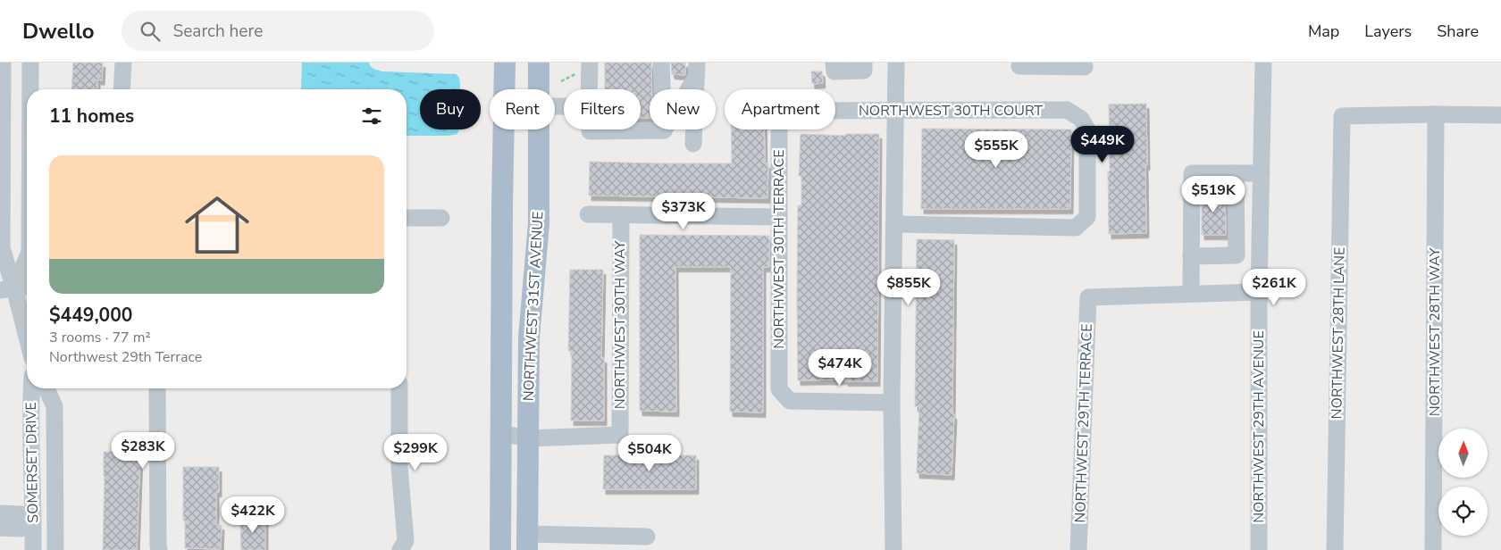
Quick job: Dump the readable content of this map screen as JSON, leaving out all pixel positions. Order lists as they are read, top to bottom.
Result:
{
  "streets": {
    "main road": ["NORTHWEST 31ST AVENUE"],
    "street": [
      "NORTHWEST 30TH COURT",
      "NORTHWEST 30TH TERRACE",
      "NORTHWEST 30TH WAY",
      "NORTHWEST 28TH WAY",
      "NORTHWEST 28TH LANE",
      "NORTHWEST 29TH TERRACE",
      "NORTHWEST 29TH AVENUE",
      "SOMERSET DRIVE"
    ]
  },
  "crossings": [
    ["NORTHWEST 31ST AVENUE", "NORTHWEST 30TH WAY"],
    ["NORTHWEST 28TH WAY", "NORTHWEST 28TH LANE"]
  ],
  "north": "top",
  "page": {
    "header": "Dwello",
    "search": "Search here",
    "nav": ["Map", "Layers", "Share"],
    "chip": [
      "Buy",
      "Rent",
      "Filters",
      "New",
      "Apartment"
    ],
    "heading": "11 homes",
    "price": [
      "$449K",
      "$555K",
      "$519K",
      "$373K",
      "$855K",
      "$261K",
      "$474K",
      "$283K",
      "$299K",
      "$504K",
      "$422K"
    ],
    "list": [
      {
        "name": "$449,000",
        "note": "3 rooms · 77 m² · Northwest 29th Terrace"
      }
    ]
  }
}
